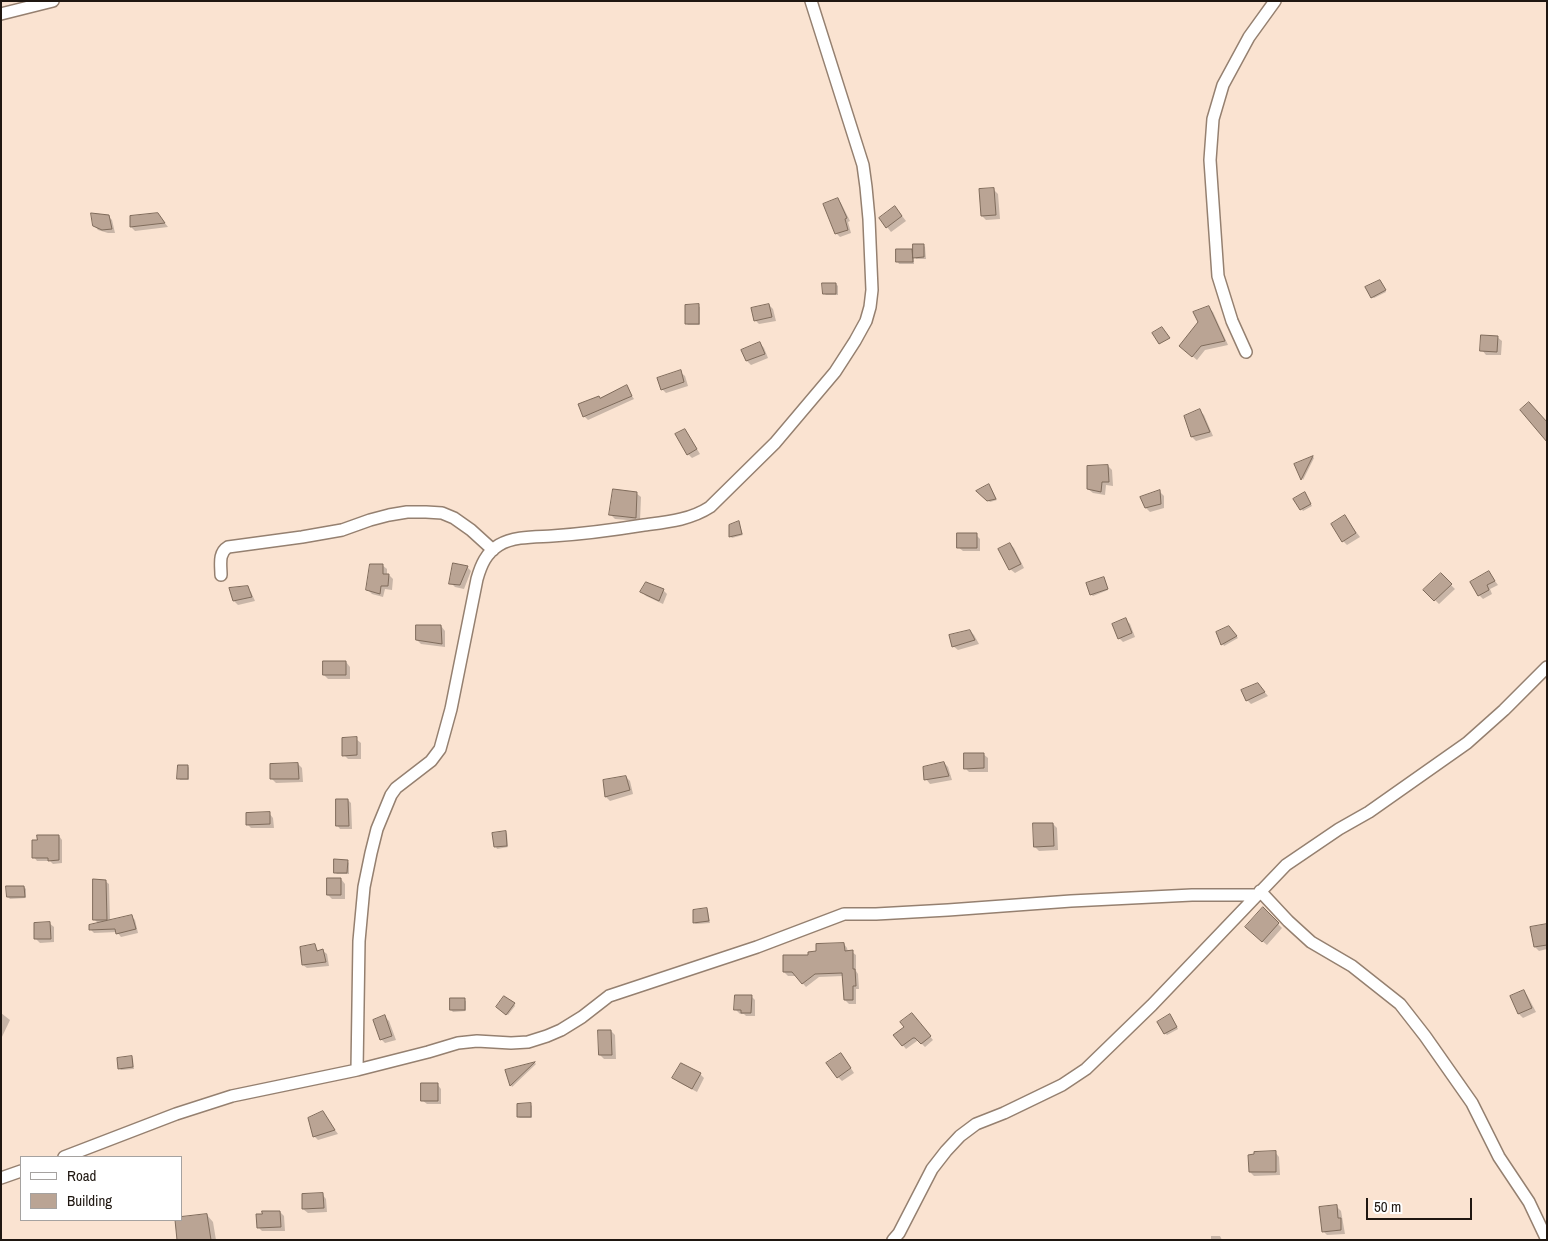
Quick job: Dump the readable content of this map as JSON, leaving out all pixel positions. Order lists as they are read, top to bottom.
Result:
{
  "legend": ["Road", "Building"],
  "scale_bar": "50 m"
}
